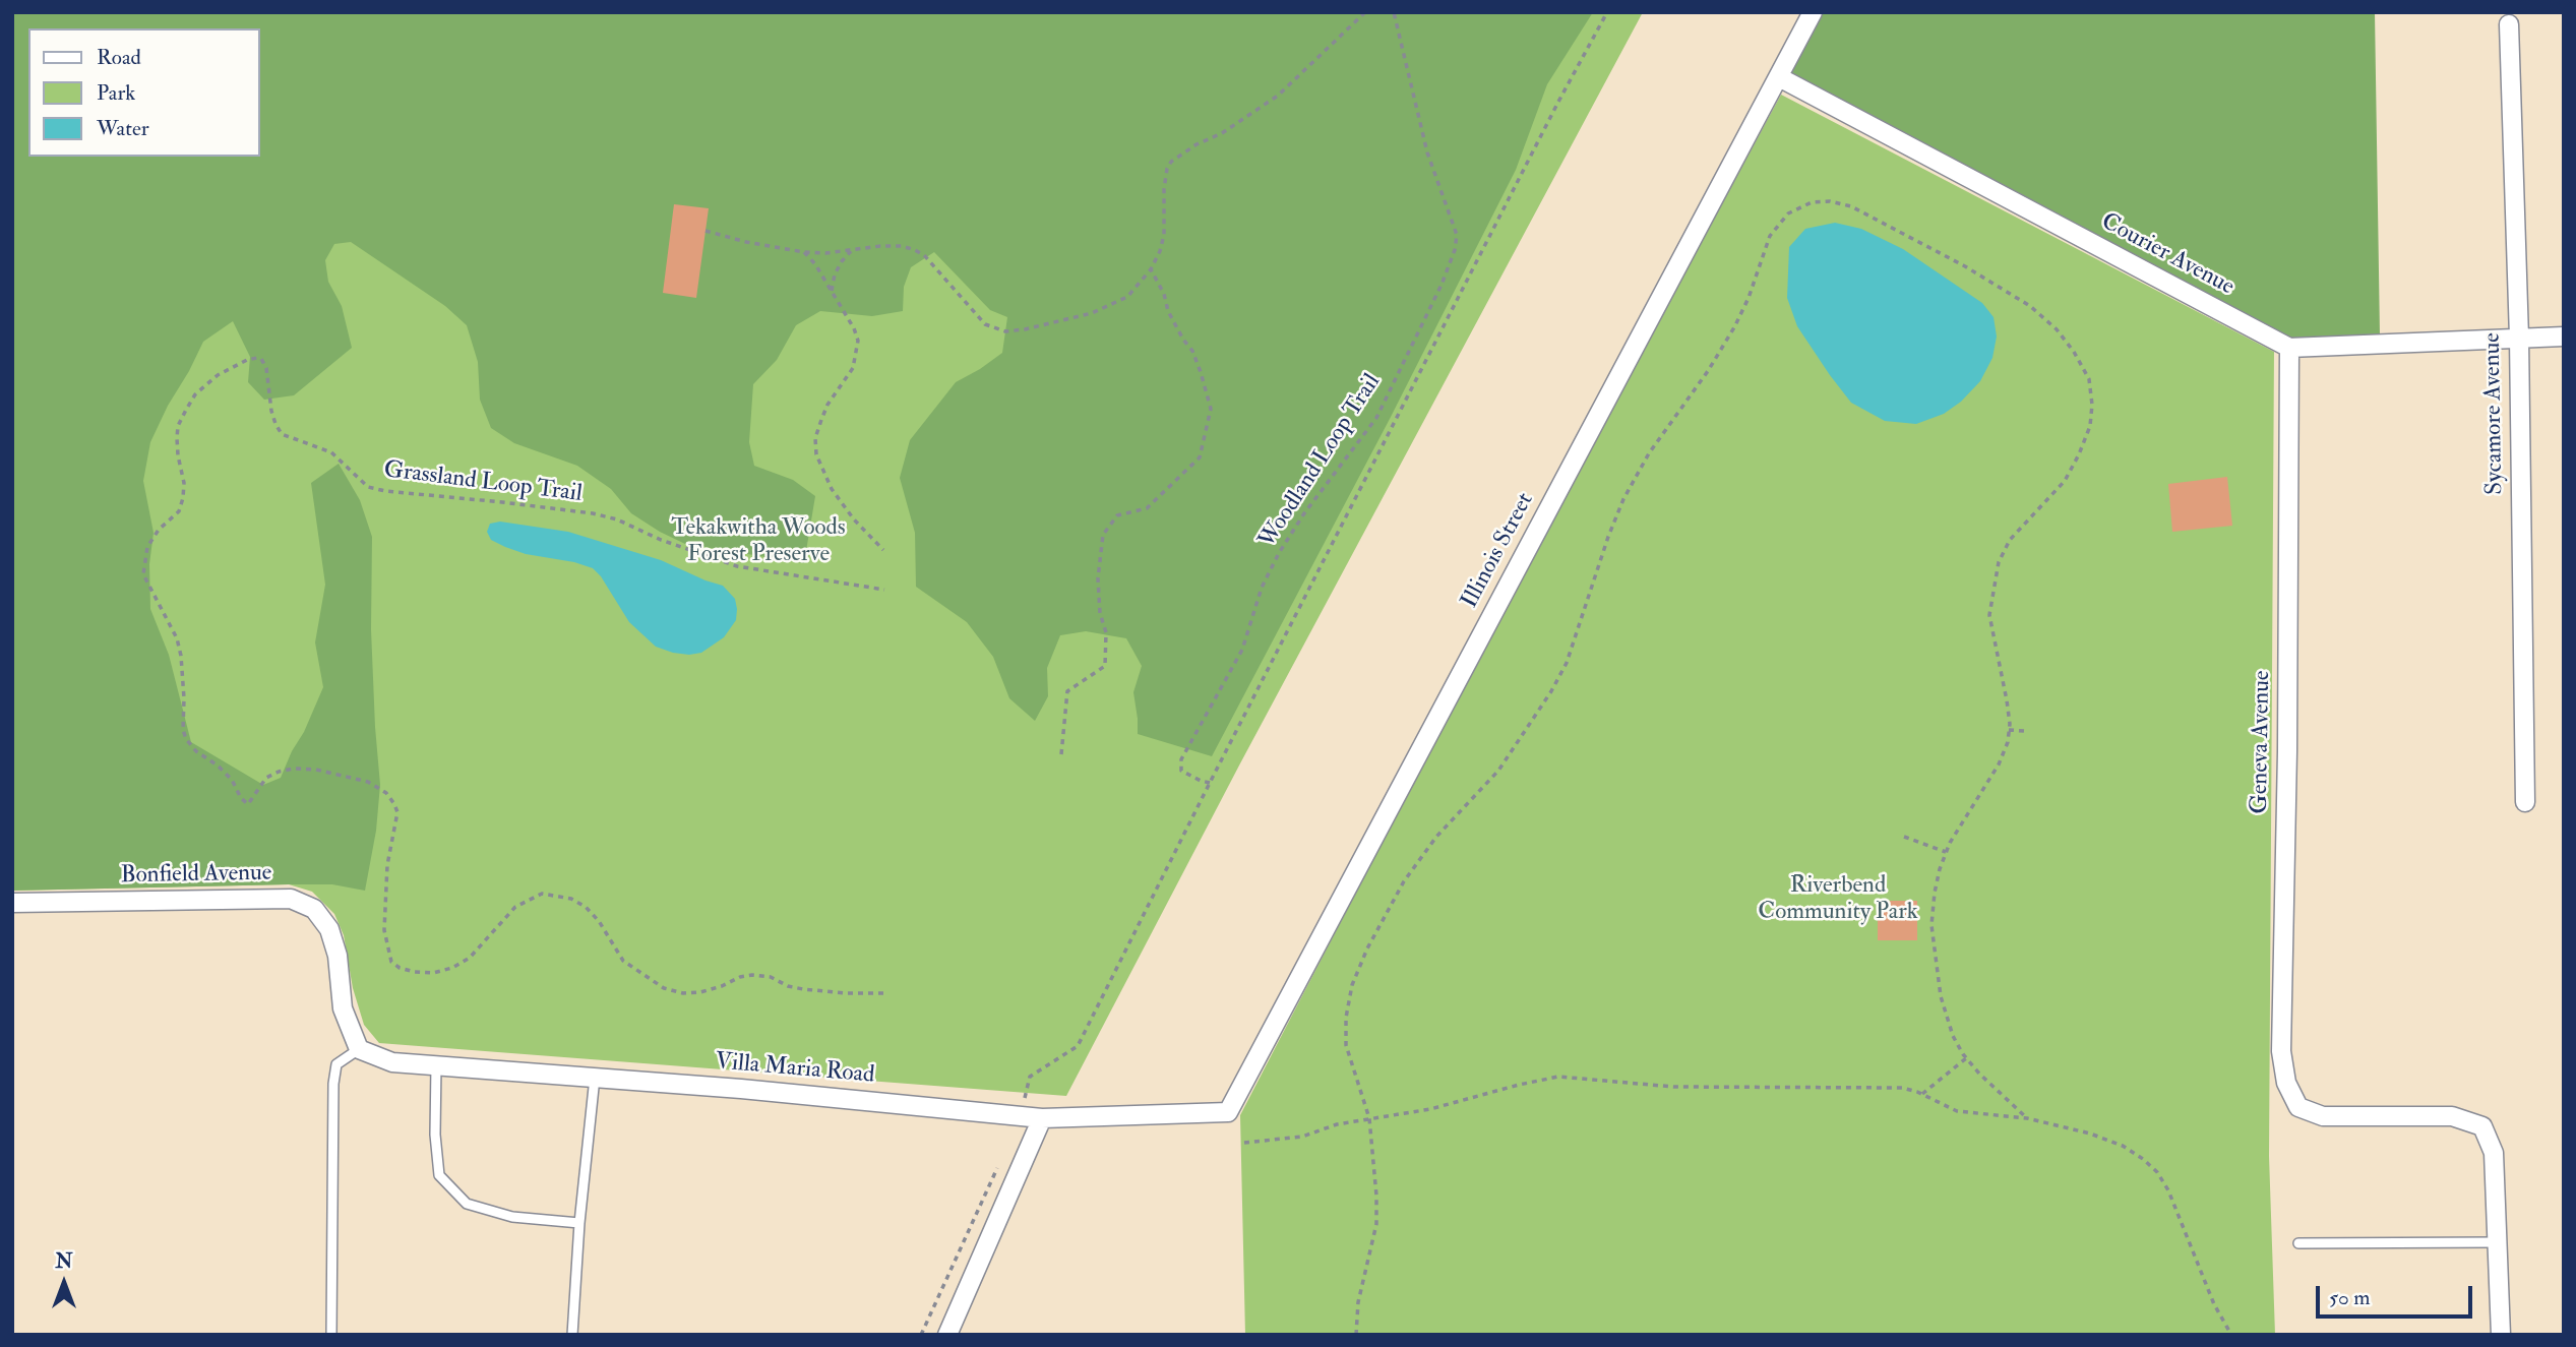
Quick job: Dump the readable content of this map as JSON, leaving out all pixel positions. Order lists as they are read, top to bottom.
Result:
{
  "streets": {
    "street": [
      "Courier Avenue",
      "Sycamore Avenue",
      "Illinois Street",
      "Geneva Avenue",
      "Bonfield Avenue",
      "Villa Maria Road"
    ],
    "path": ["Woodland Loop Trail", "Grassland Loop Trail"]
  },
  "crossings": [
    ["Courier Avenue", "Illinois Street"],
    ["Courier Avenue", "Geneva Avenue"],
    ["Illinois Street", "Villa Maria Road"],
    ["Bonfield Avenue", "Villa Maria Road"]
  ],
  "parks": ["Tekakwitha Woods Forest Preserve", "Riverbend Community Park"],
  "legend": ["Road", "Park", "Water"],
  "scale_bar": "50 m",
  "north": "top"
}
